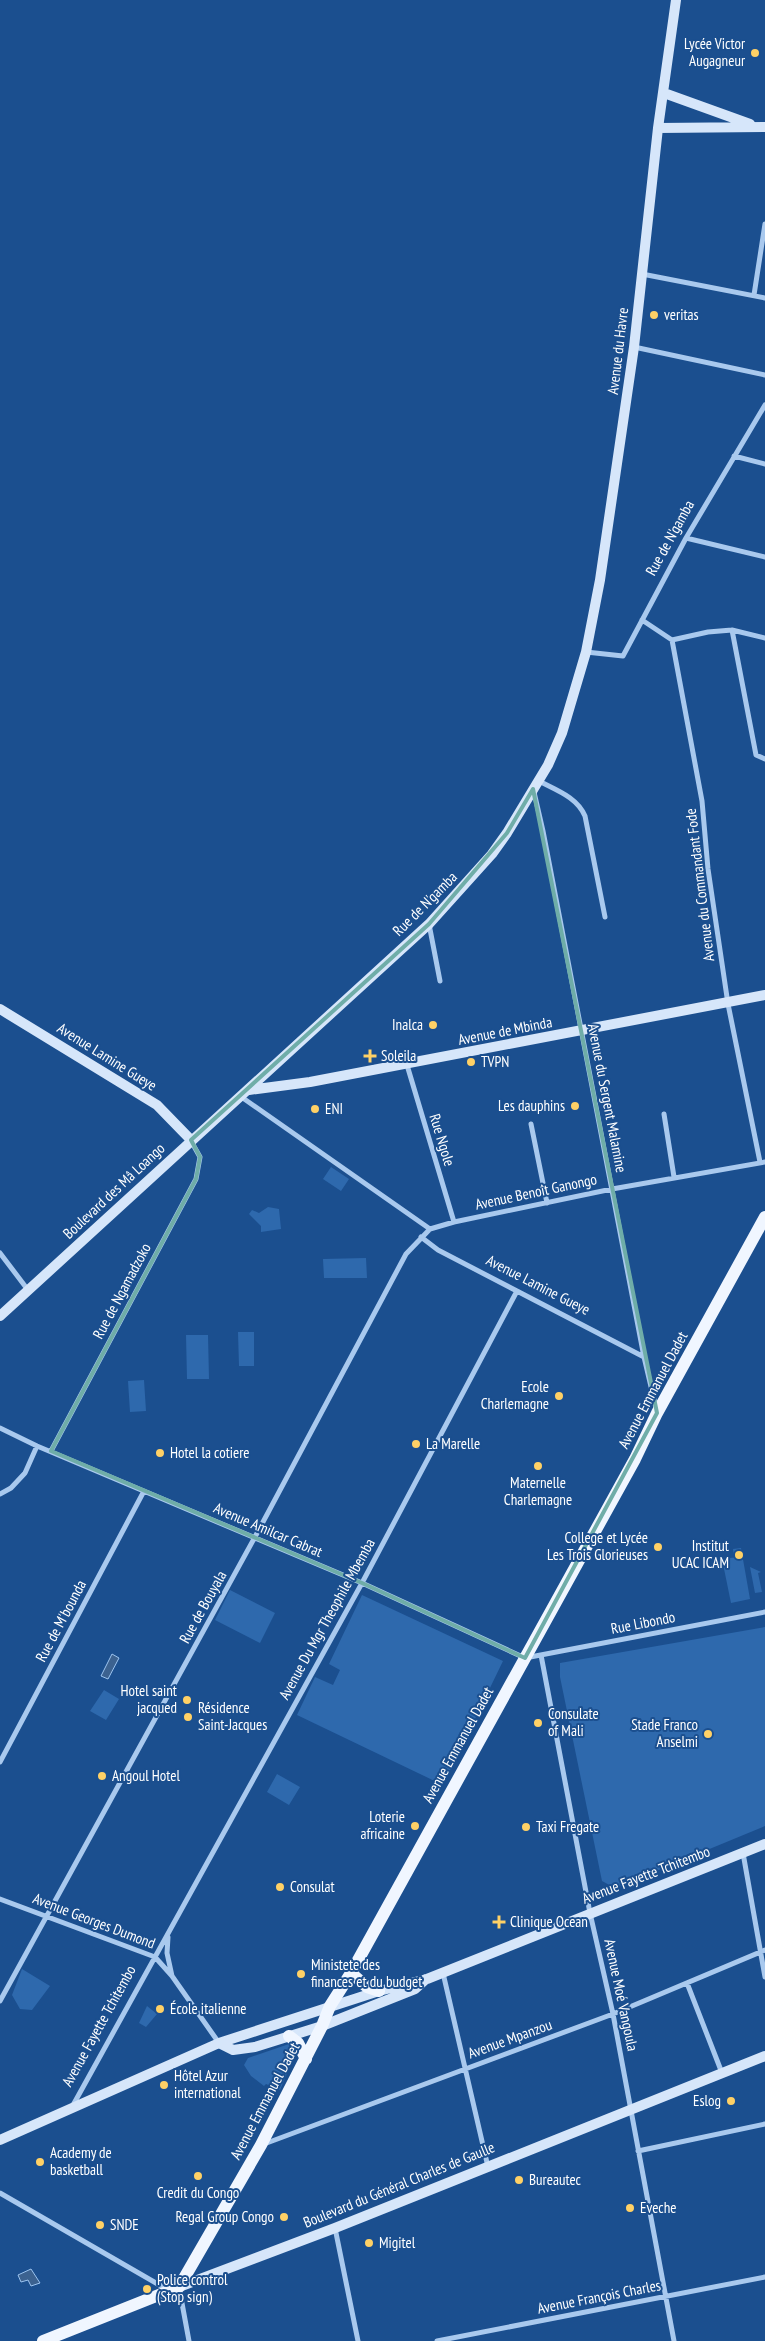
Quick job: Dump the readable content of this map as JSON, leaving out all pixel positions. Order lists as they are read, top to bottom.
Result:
{
  "streets": {
    "main road": ["Avenue Emmanuel Dadet", "Boulevard du Général Charles de Gaulle"],
    "street": [
      "Avenue du Havre",
      "Rue de N'gamba",
      "Avenue du Commandant Fode",
      "Avenue de Mbinda",
      "Avenue Lamine Gueye",
      "Avenue du Sergent Malamine",
      "Rue Ngole",
      "Boulevard des Mâ Loango",
      "Avenue Benoît Ganongo",
      "Rue de Ngamadzoko",
      "Avenue Amilcar Cabrat",
      "Rue de Bouyala",
      "Avenue Du Mgr Theophile Mbemba",
      "Rue de M'bounda",
      "Rue Libondo",
      "Avenue Fayette Tchitembo",
      "Avenue Georges Dumond",
      "Avenue Moé Vangoula",
      "Avenue Mpanzou",
      "Avenue François Charles"
    ]
  },
  "crossings": [
    ["Avenue du Havre", "Rue de N'gamba"],
    ["Rue de N'gamba", "Avenue de Mbinda"],
    ["Rue de N'gamba", "Avenue du Sergent Malamine"],
    ["Rue de N'gamba", "Boulevard des Mâ Loango"],
    ["Avenue du Commandant Fode", "Avenue de Mbinda"],
    ["Avenue du Commandant Fode", "Avenue Benoît Ganongo"],
    ["Avenue de Mbinda", "Avenue du Sergent Malamine"],
    ["Avenue de Mbinda", "Rue Ngole"],
    ["Avenue de Mbinda", "Boulevard des Mâ Loango"],
    ["Avenue Lamine Gueye", "Avenue du Sergent Malamine"],
    ["Avenue Lamine Gueye", "Boulevard des Mâ Loango"],
    ["Avenue Lamine Gueye", "Rue de Ngamadzoko"],
    ["Avenue Lamine Gueye", "Rue de Bouyala"],
    ["Avenue Lamine Gueye", "Avenue Du Mgr Theophile Mbemba"],
    ["Avenue du Sergent Malamine", "Avenue Benoît Ganongo"],
    ["Avenue du Sergent Malamine", "Avenue Emmanuel Dadet"],
    ["Rue Ngole", "Avenue Benoît Ganongo"],
    ["Boulevard des Mâ Loango", "Rue de Ngamadzoko"],
    ["Avenue Benoît Ganongo", "Rue de Bouyala"],
    ["Rue de Ngamadzoko", "Avenue Amilcar Cabrat"],
    ["Avenue Emmanuel Dadet", "Avenue Amilcar Cabrat"],
    ["Avenue Emmanuel Dadet", "Rue Libondo"],
    ["Avenue Emmanuel Dadet", "Avenue Fayette Tchitembo"],
    ["Avenue Emmanuel Dadet", "Avenue Mpanzou"],
    ["Avenue Emmanuel Dadet", "Boulevard du Général Charles de Gaulle"],
    ["Avenue Amilcar Cabrat", "Rue de Bouyala"],
    ["Avenue Amilcar Cabrat", "Avenue Du Mgr Theophile Mbemba"],
    ["Avenue Amilcar Cabrat", "Rue de M'bounda"],
    ["Avenue Amilcar Cabrat", "Rue Libondo"],
    ["Rue de Bouyala", "Avenue Georges Dumond"],
    ["Avenue Du Mgr Theophile Mbemba", "Avenue Fayette Tchitembo"],
    ["Avenue Du Mgr Theophile Mbemba", "Avenue Georges Dumond"],
    ["Rue Libondo", "Avenue Moé Vangoula"],
    ["Avenue Fayette Tchitembo", "Avenue Georges Dumond"],
    ["Avenue Fayette Tchitembo", "Avenue Moé Vangoula"],
    ["Avenue Moé Vangoula", "Avenue Mpanzou"],
    ["Avenue Moé Vangoula", "Boulevard du Général Charles de Gaulle"],
    ["Avenue Moé Vangoula", "Avenue François Charles"]
  ],
  "places": {
    "other": [
      "Lycée Victor Augagneur",
      "veritas",
      "Inalca",
      "TVPN",
      "Les dauphins",
      "ENI",
      "Ecole Charlemagne",
      "La Marelle",
      "Hotel la cotiere",
      "Maternelle Charlemagne",
      "College et Lycée Les Trois Glorieuses",
      "Institut UCAC ICAM",
      "Hotel saint jacqued",
      "Résidence Saint-Jacques",
      "Consulate of Mali",
      "Stade Franco Anselmi",
      "Angoul Hotel",
      "Loterie africaine",
      "Taxi Fregate",
      "Consulat",
      "Ministete des finances et du budget",
      "École italienne",
      "Hôtel Azur international",
      "Eslog",
      "Academy de basketball",
      "Credit du Congo",
      "Bureautec",
      "Eveche",
      "Regal Group Congo",
      "SNDE",
      "Migitel",
      "Police control (Stop sign)"
    ],
    "health": ["Soleila", "Clinique Ocean"]
  }
}
